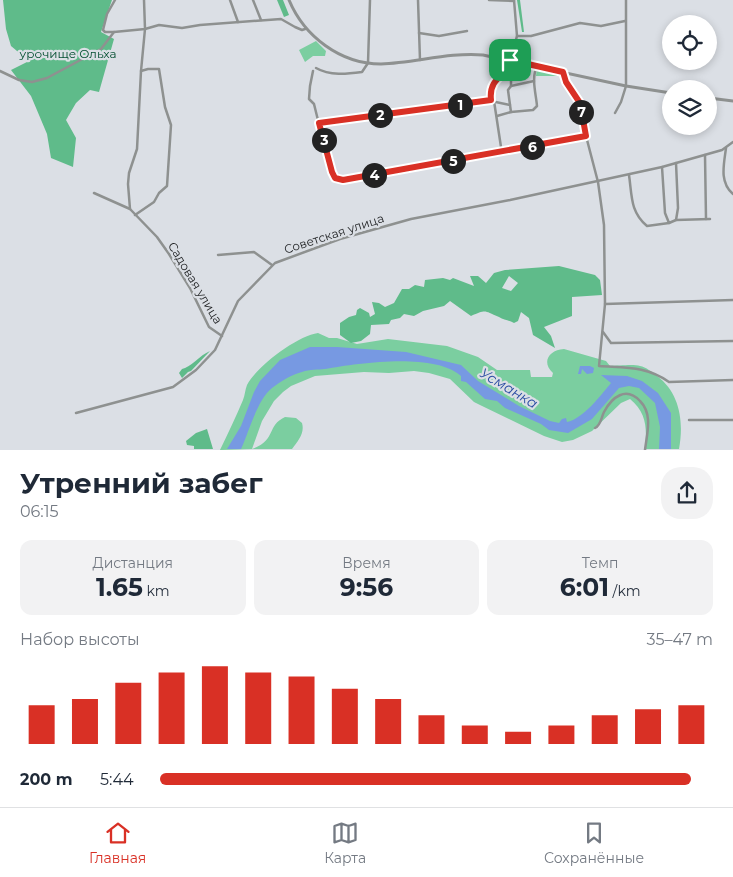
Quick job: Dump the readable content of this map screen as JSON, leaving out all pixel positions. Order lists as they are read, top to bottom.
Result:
{
  "streets": {
    "street": ["Советская улица", "Садовая улица"]
  },
  "crossings": [
    ["Советская улица", "Садовая улица"]
  ],
  "water": ["Усманка"],
  "parks": ["урочище Ольха"],
  "page": {
    "pins": [
      "1",
      "7",
      "2",
      "3",
      "6",
      "5",
      "4"
    ],
    "heading": ["Утренний забег", "06:15"],
    "stats": [
      ["Дистанция", "1.65 km"],
      ["Время", "9:56"],
      ["Темп", "6:01 /km"]
    ],
    "chart": ["Набор высоты", "35–47 m"],
    "list": [
      {
        "name": "200 m",
        "note": "5:44"
      }
    ],
    "tabs": ["Главная", "Карта", "Сохранённые"]
  }
}
